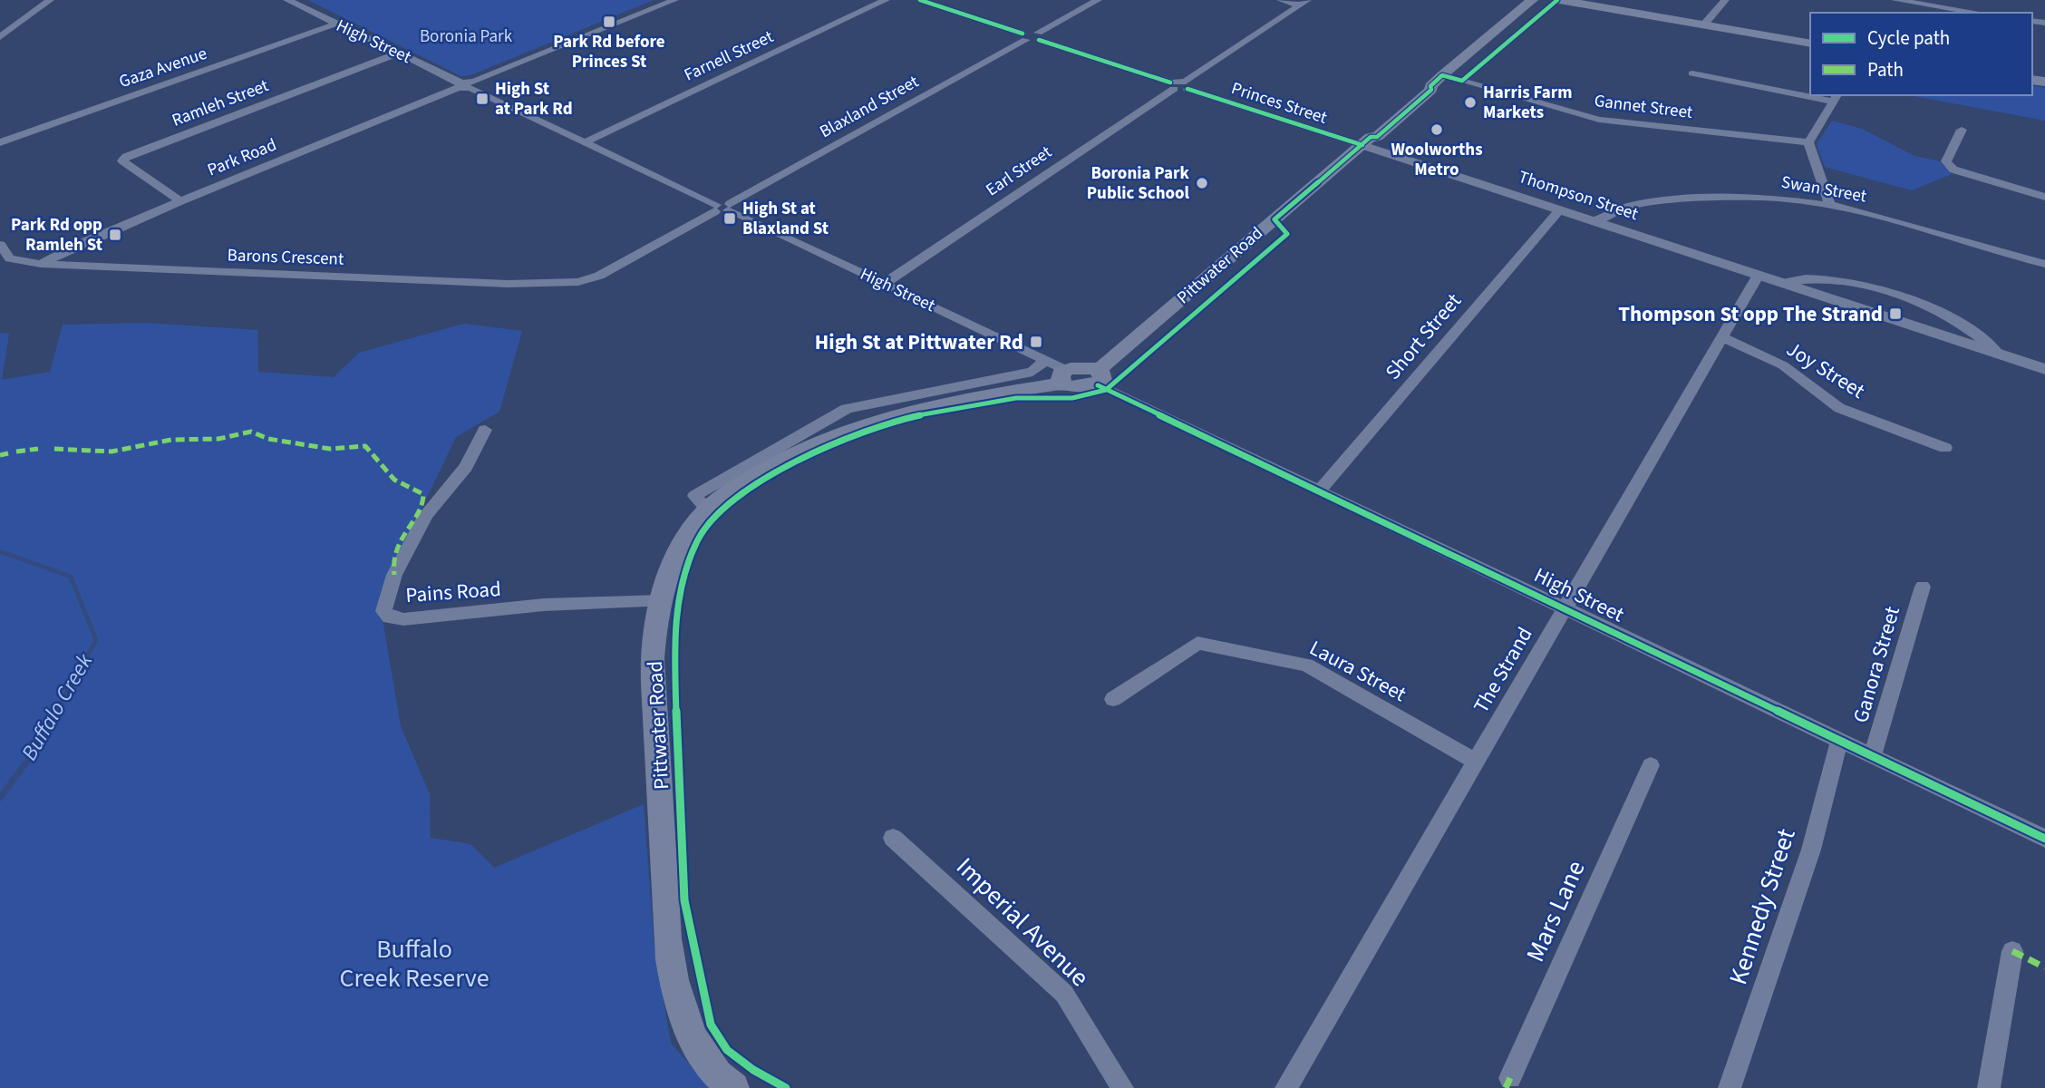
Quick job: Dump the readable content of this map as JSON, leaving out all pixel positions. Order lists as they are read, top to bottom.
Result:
{
  "streets": {
    "main road": ["Pittwater Road"],
    "street": [
      "High Street",
      "Farnell Street",
      "Gaza Avenue",
      "Ramleh Street",
      "Princes Street",
      "Blaxland Street",
      "Gannet Street",
      "Park Road",
      "Earl Street",
      "Swan Street",
      "Thompson Street",
      "Barons Crescent",
      "Short Street",
      "Joy Street",
      "Pains Road",
      "Ganora Street",
      "The Strand",
      "Laura Street",
      "Kennedy Street",
      "Mars Lane",
      "Imperial Avenue"
    ]
  },
  "crossings": [
    ["High Street", "Farnell Street"],
    ["High Street", "Gaza Avenue"],
    ["High Street", "Ramleh Street"],
    ["High Street", "Blaxland Street"],
    ["High Street", "Park Road"],
    ["High Street", "Earl Street"],
    ["High Street", "Pittwater Road"],
    ["High Street", "Short Street"],
    ["High Street", "Ganora Street"],
    ["High Street", "The Strand"],
    ["High Street", "Kennedy Street"],
    ["Ramleh Street", "Park Road"],
    ["Princes Street", "Earl Street"],
    ["Princes Street", "Thompson Street"],
    ["Princes Street", "Pittwater Road"],
    ["Blaxland Street", "Barons Crescent"],
    ["Gannet Street", "Pittwater Road"],
    ["Park Road", "Barons Crescent"],
    ["Swan Street", "Thompson Street"],
    ["Thompson Street", "Pittwater Road"],
    ["Thompson Street", "Short Street"],
    ["Thompson Street", "The Strand"],
    ["Pittwater Road", "Pains Road"],
    ["Joy Street", "The Strand"],
    ["The Strand", "Laura Street"]
  ],
  "water": ["Buffalo Creek"],
  "parks": ["Boronia Park", "Buffalo Creek Reserve"],
  "places": {
    "transit": [
      "Park Rd before Princes St",
      "High St at Park Rd",
      "High St at Blaxland St",
      "Park Rd opp Ramleh St",
      "Thompson St opp The Strand",
      "High St at Pittwater Rd"
    ],
    "other": ["Harris Farm Markets", "Woolworths Metro", "Boronia Park Public School"]
  },
  "legend": ["Cycle path", "Path"]
}
